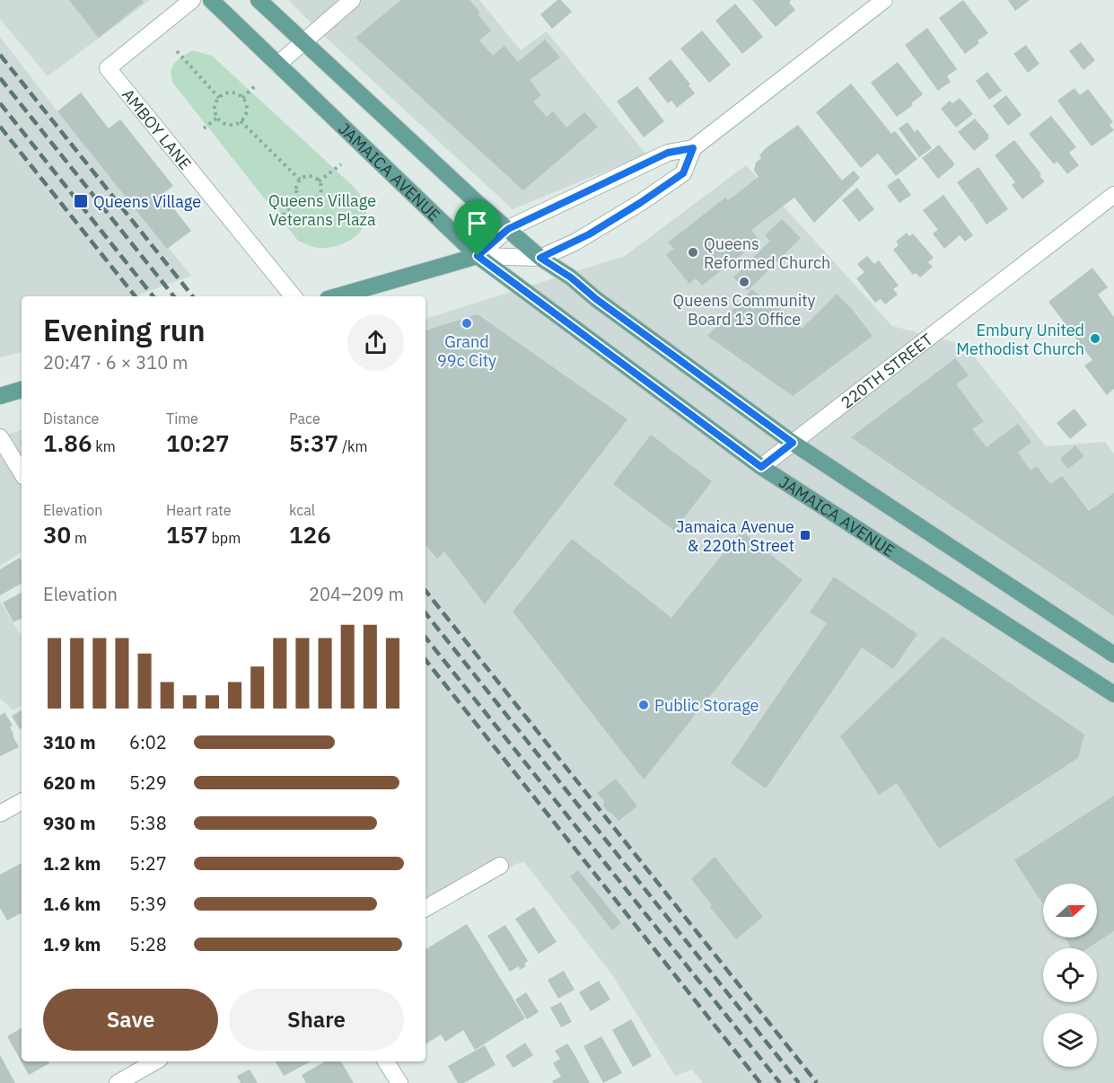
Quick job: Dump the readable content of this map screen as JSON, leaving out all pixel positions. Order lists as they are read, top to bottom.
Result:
{
  "streets": {
    "main road": ["JAMAICA AVENUE"],
    "street": ["AMBOY LANE", "220TH STREET"]
  },
  "crossings": [
    ["JAMAICA AVENUE", "220TH STREET"]
  ],
  "parks": ["Queens Village Veterans Plaza"],
  "places": {
    "transit": ["Queens Village", "Jamaica Avenue & 220th Street"],
    "other": [
      "Queens Reformed Church",
      "Queens Community Board 13 Office",
      "Grand 99c City",
      "Embury United Methodist Church",
      "Public Storage"
    ]
  },
  "north": "right",
  "page": {
    "heading": ["Evening run", "20:47 · 6 × 310 m"],
    "stats": [
      ["Distance", "1.86 km"],
      ["Time", "10:27"],
      ["Pace", "5:37 /km"],
      ["Elevation", "30 m"],
      ["Heart rate", "157 bpm"],
      ["kcal", "126"]
    ],
    "chart": ["Elevation", "204–209 m"],
    "list": [
      {
        "name": "310 m",
        "note": "6:02"
      },
      {
        "name": "620 m",
        "note": "5:29"
      },
      {
        "name": "930 m",
        "note": "5:38"
      },
      {
        "name": "1.2 km",
        "note": "5:27"
      },
      {
        "name": "1.6 km",
        "note": "5:39"
      },
      {
        "name": "1.9 km",
        "note": "5:28"
      }
    ],
    "buttons": ["Save", "Share"]
  }
}
